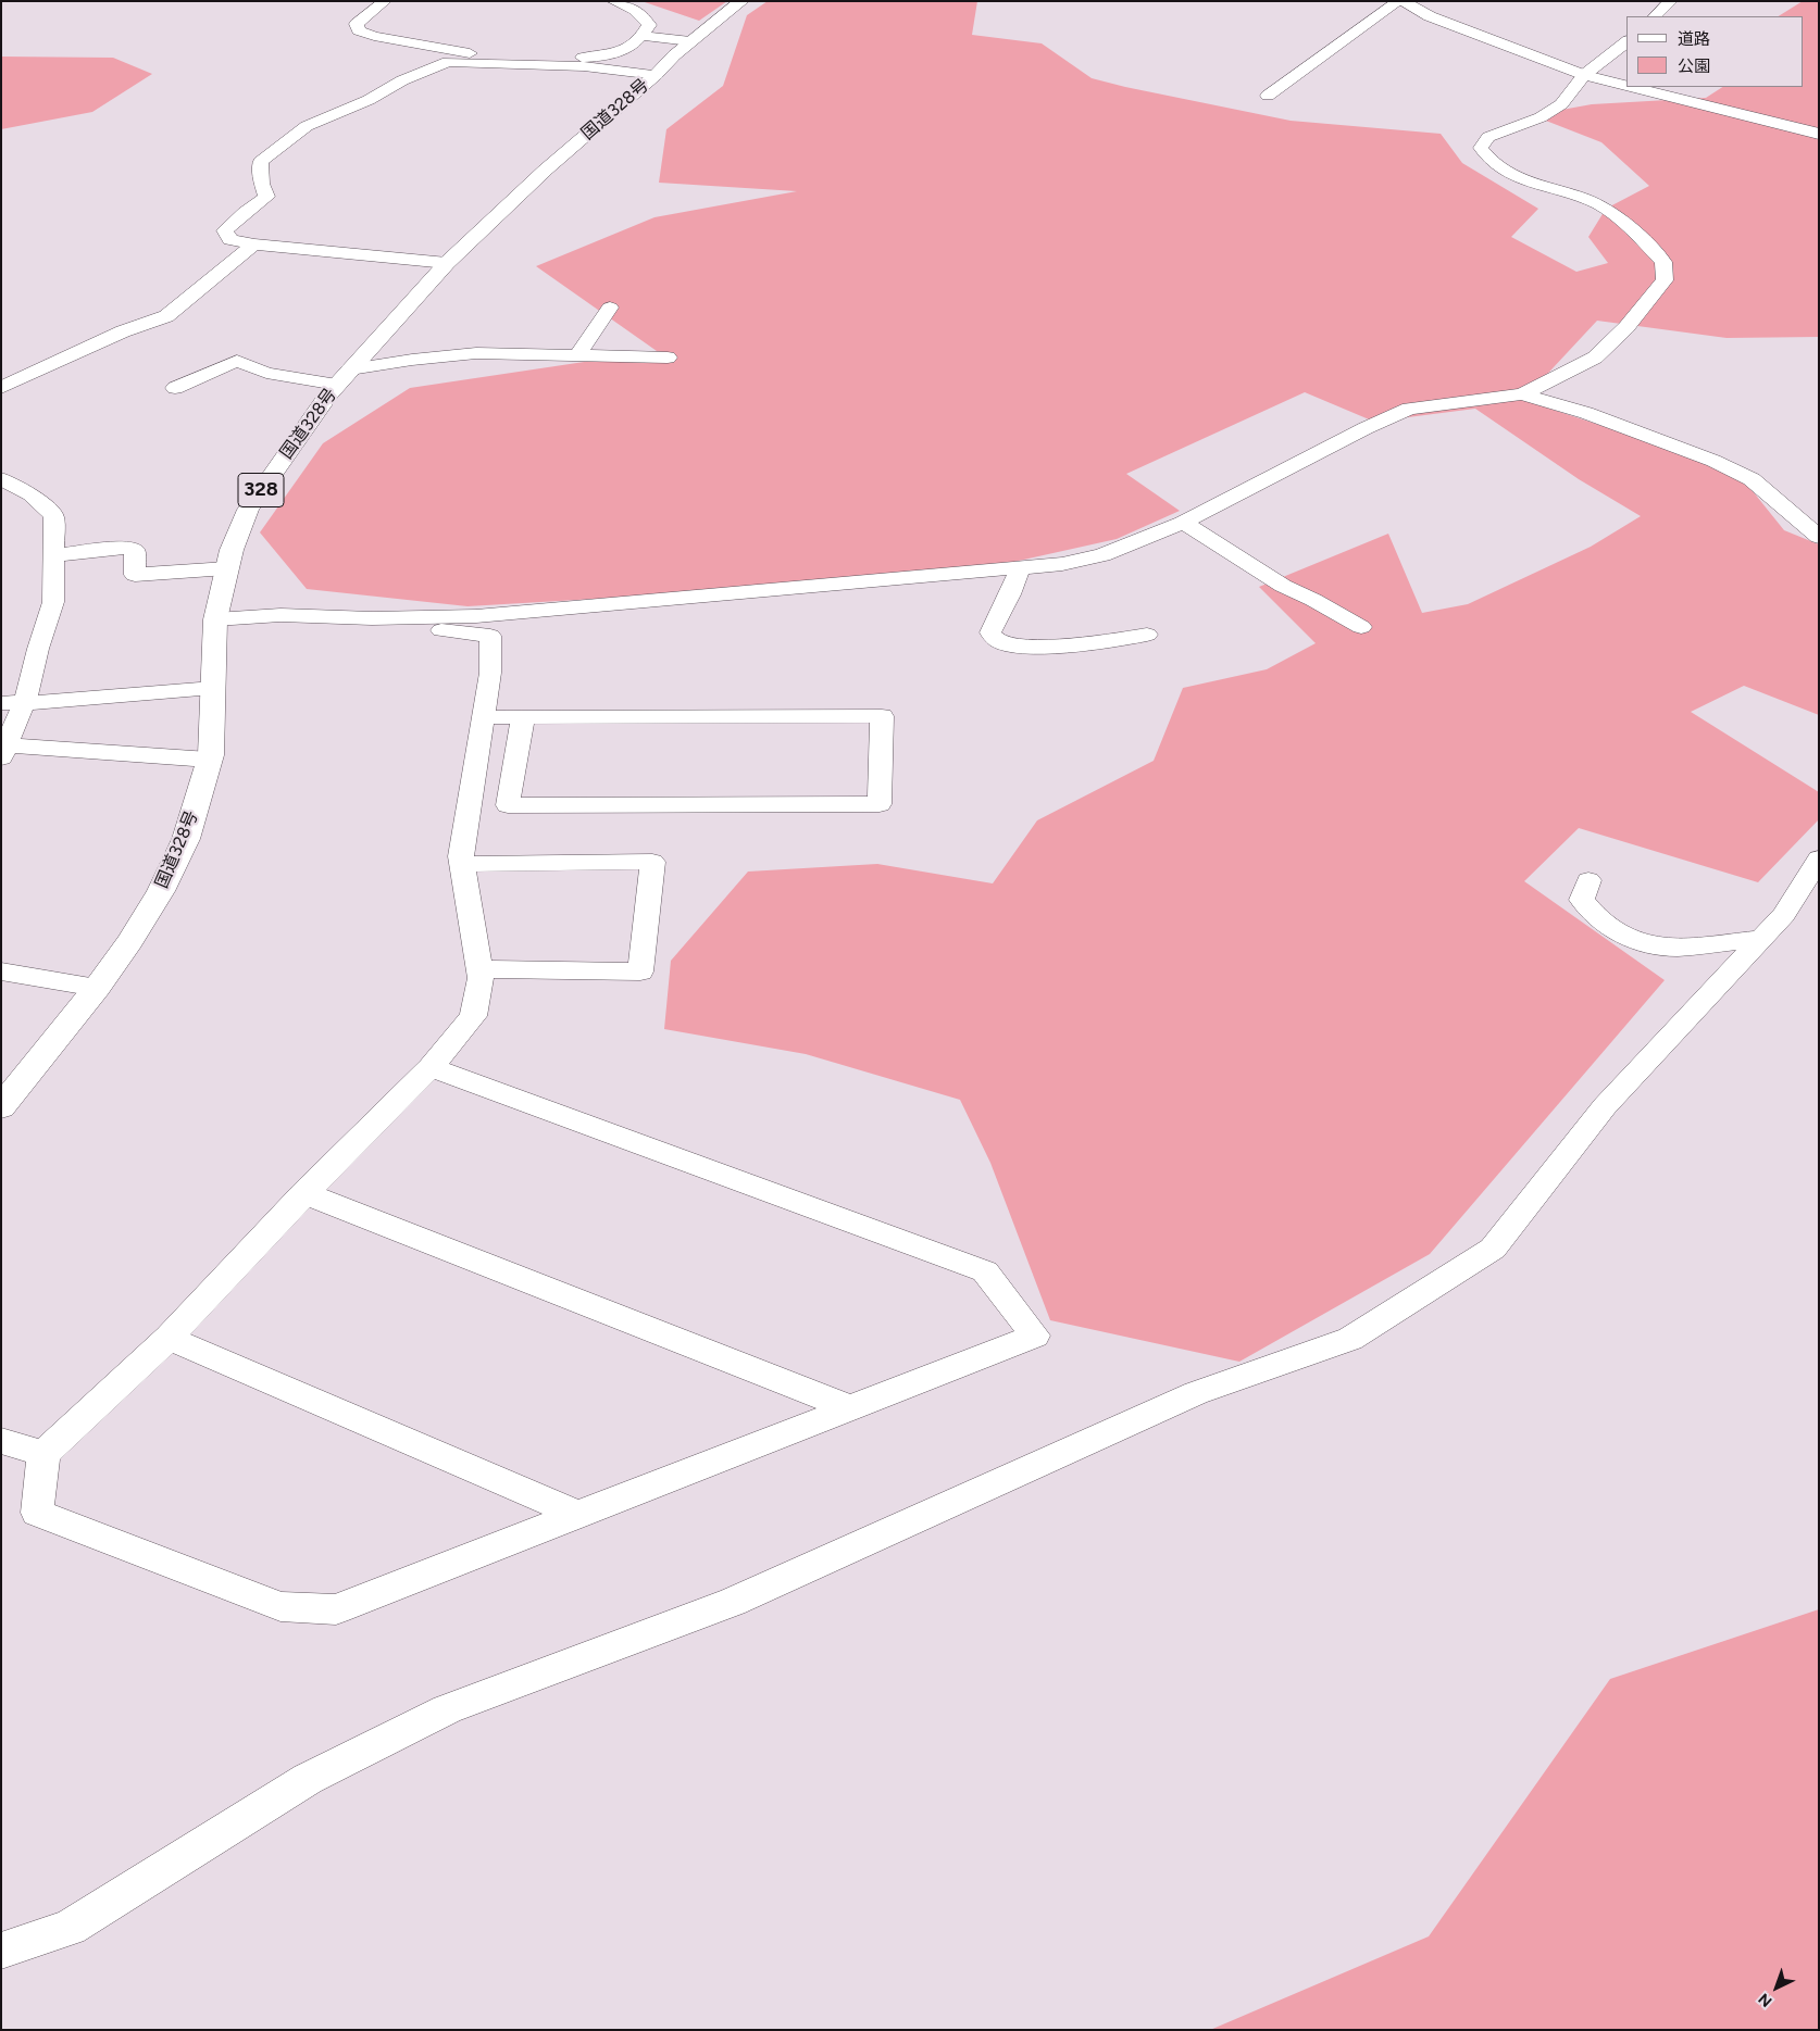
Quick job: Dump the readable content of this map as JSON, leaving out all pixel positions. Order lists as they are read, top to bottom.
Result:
{
  "streets": {
    "main road": ["国道328号", "328"]
  },
  "legend": ["道路", "公園"],
  "north": "bottom left"
}
